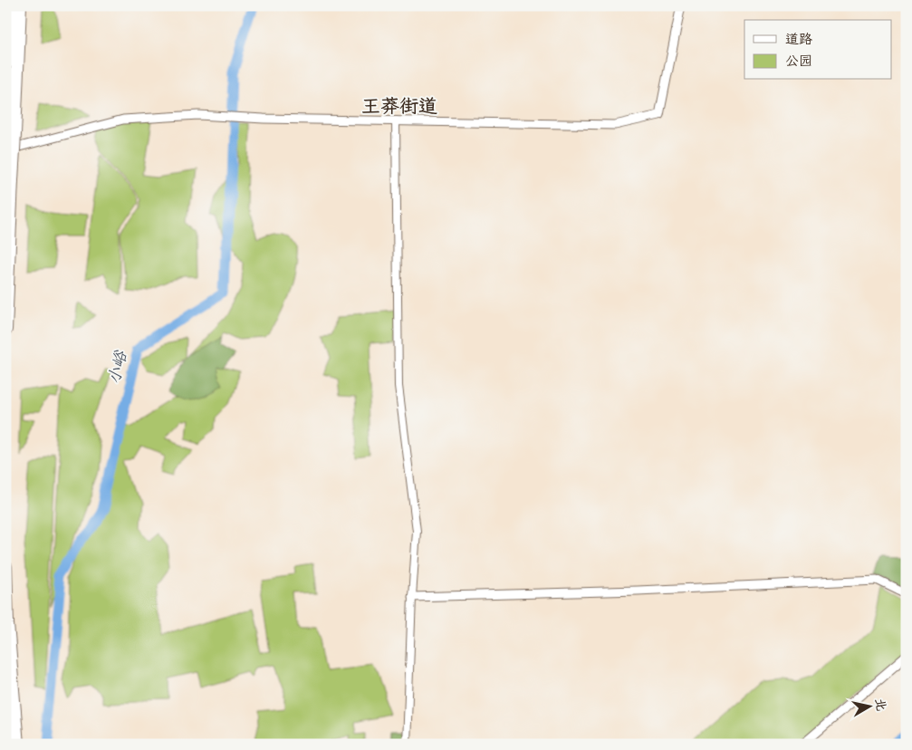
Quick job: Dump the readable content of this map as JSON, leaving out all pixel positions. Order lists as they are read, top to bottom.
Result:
{
  "districts": ["王莽街道"],
  "water": ["小峪"],
  "legend": ["道路", "公园"],
  "north": "right"
}
